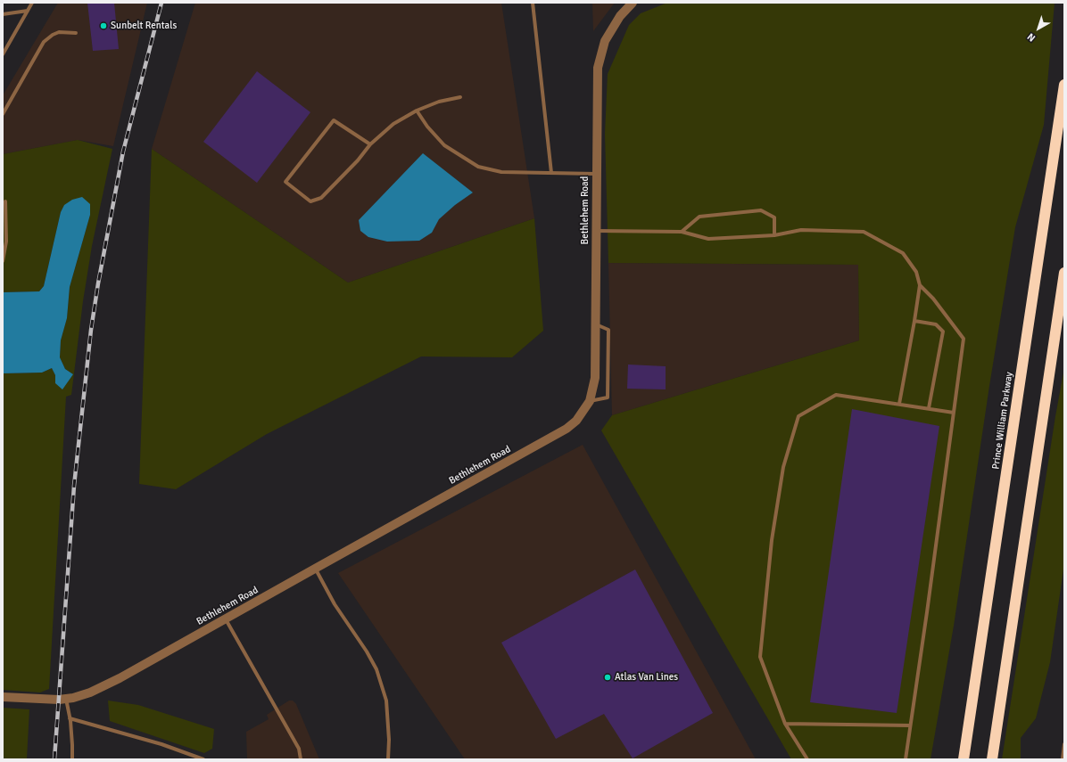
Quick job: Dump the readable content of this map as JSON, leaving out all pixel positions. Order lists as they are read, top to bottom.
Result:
{
  "streets": {
    "highway": ["Prince William Parkway"],
    "street": ["Bethlehem Road"]
  },
  "places": ["Sunbelt Rentals", "Atlas Van Lines"],
  "north": "bottom left"
}
